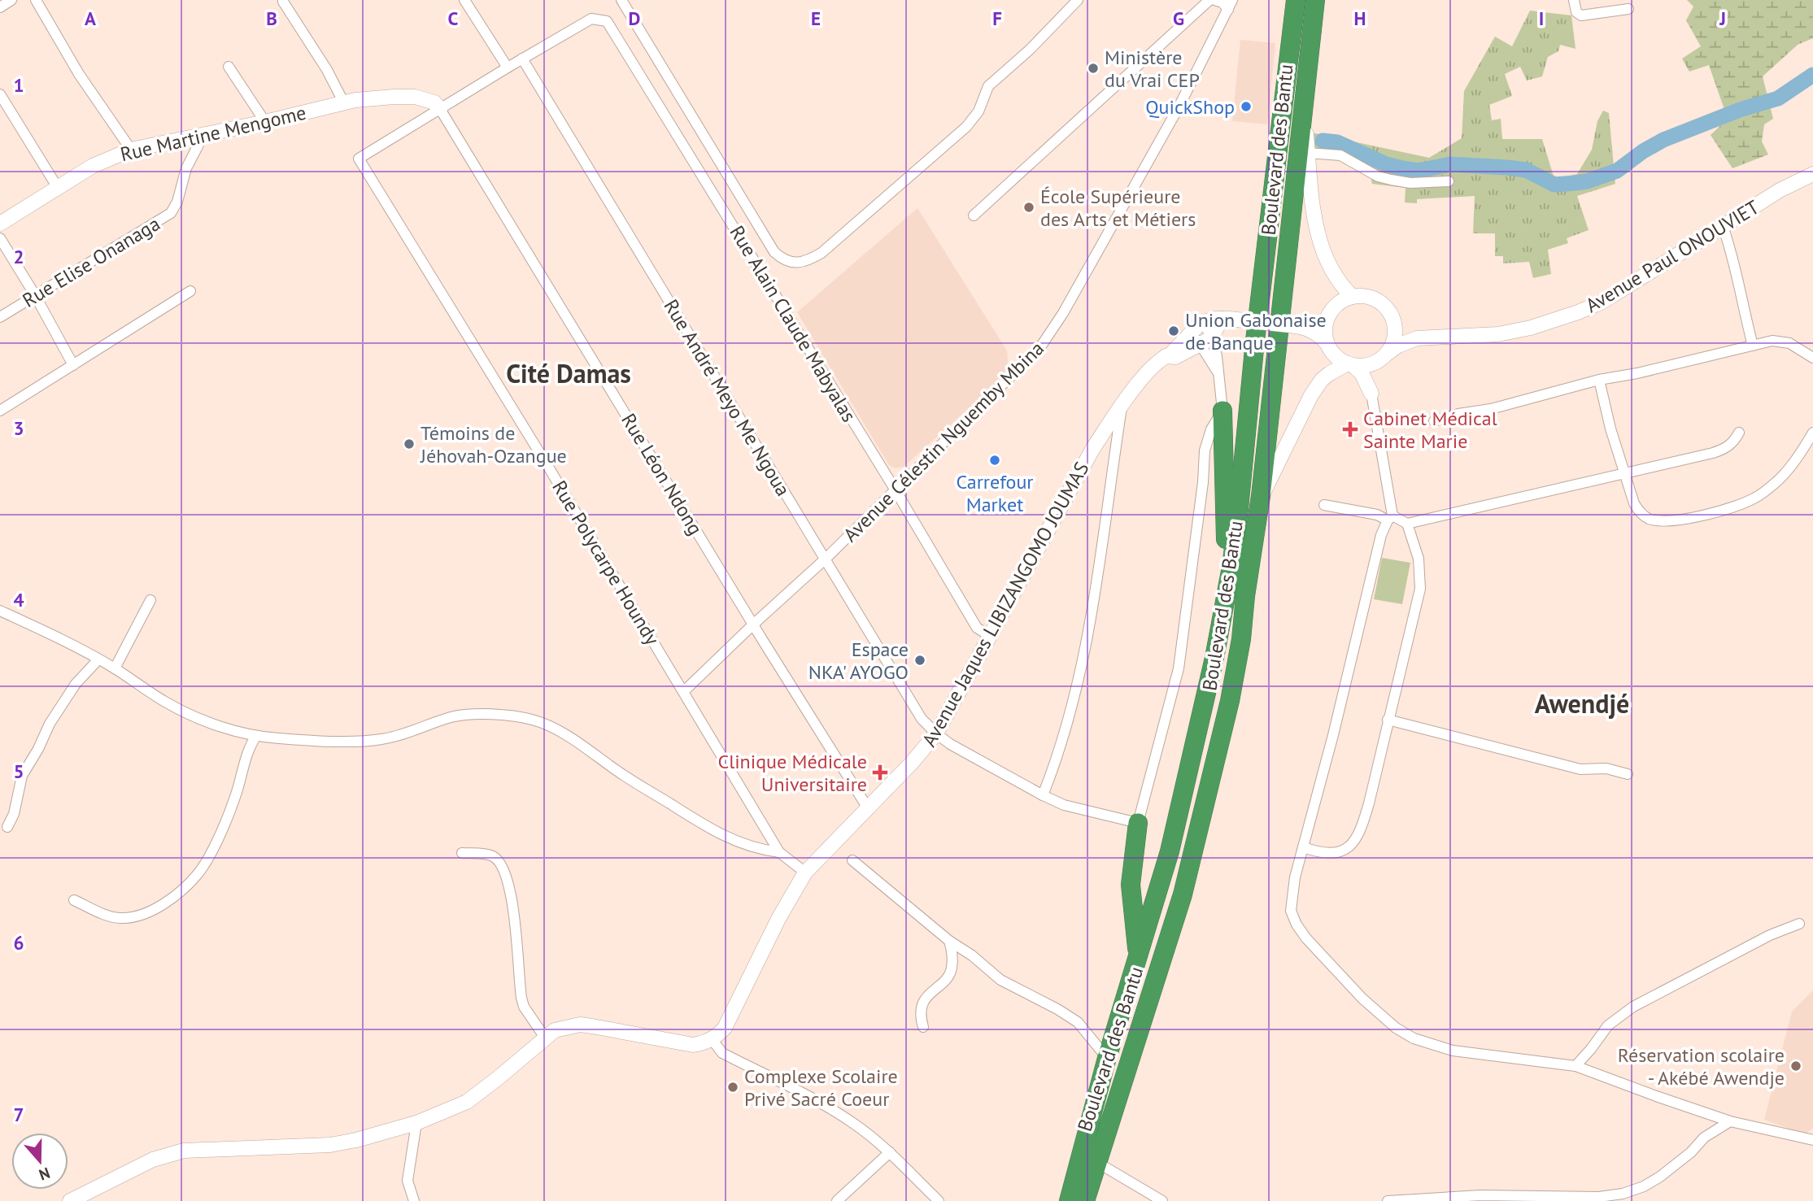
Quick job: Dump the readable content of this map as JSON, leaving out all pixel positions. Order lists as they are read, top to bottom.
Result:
{
  "streets": {
    "highway": ["Boulevard des Bantu"],
    "main road": ["Rue Martine Mengome", "Avenue Paul ONOUVIET", "Avenue Jaques LIBIZANGOMO JOUMAS"],
    "street": [
      "Rue Elise Onanaga",
      "Rue Alain Claude Mabyalas",
      "Rue André Meyo Me Ngoua",
      "Avenue Célestin Nguemby Mbina",
      "Rue Léon Ndong",
      "Rue Polycarpe Houndy"
    ]
  },
  "crossings": [
    ["Rue Martine Mengome", "Rue Elise Onanaga"],
    ["Rue Martine Mengome", "Rue Léon Ndong"],
    ["Rue Martine Mengome", "Rue Polycarpe Houndy"],
    ["Rue Alain Claude Mabyalas", "Rue André Meyo Me Ngoua"],
    ["Rue Alain Claude Mabyalas", "Avenue Célestin Nguemby Mbina"],
    ["Rue Alain Claude Mabyalas", "Avenue Jaques LIBIZANGOMO JOUMAS"],
    ["Rue André Meyo Me Ngoua", "Avenue Célestin Nguemby Mbina"],
    ["Rue André Meyo Me Ngoua", "Avenue Jaques LIBIZANGOMO JOUMAS"],
    ["Avenue Célestin Nguemby Mbina", "Rue Léon Ndong"],
    ["Avenue Célestin Nguemby Mbina", "Rue Polycarpe Houndy"],
    ["Rue Léon Ndong", "Rue Polycarpe Houndy"],
    ["Rue Léon Ndong", "Avenue Jaques LIBIZANGOMO JOUMAS"],
    ["Rue Polycarpe Houndy", "Avenue Jaques LIBIZANGOMO JOUMAS"]
  ],
  "districts": ["Cité Damas", "Awendjé"],
  "places": {
    "other": [
      "Ministère du Vrai CEP",
      "QuickShop",
      "École Supérieure des Arts et Métiers",
      "Union Gabonaise de Banque",
      "Témoins de Jéhovah-Ozangue",
      "Carrefour Market",
      "Espace NKA' AYOGO",
      "Réservation scolaire - Akébé Awendje",
      "Complexe Scolaire Privé Sacré Coeur"
    ],
    "health": ["Cabinet Médical Sainte Marie", "Clinique Médicale Universitaire"]
  },
  "north": "bottom",
  "grid": {
    "columns": [
      "A",
      "B",
      "C",
      "D",
      "E",
      "F",
      "G",
      "H",
      "I",
      "J"
    ],
    "rows": [
      "1",
      "2",
      "3",
      "4",
      "5",
      "6",
      "7"
    ]
  }
}
